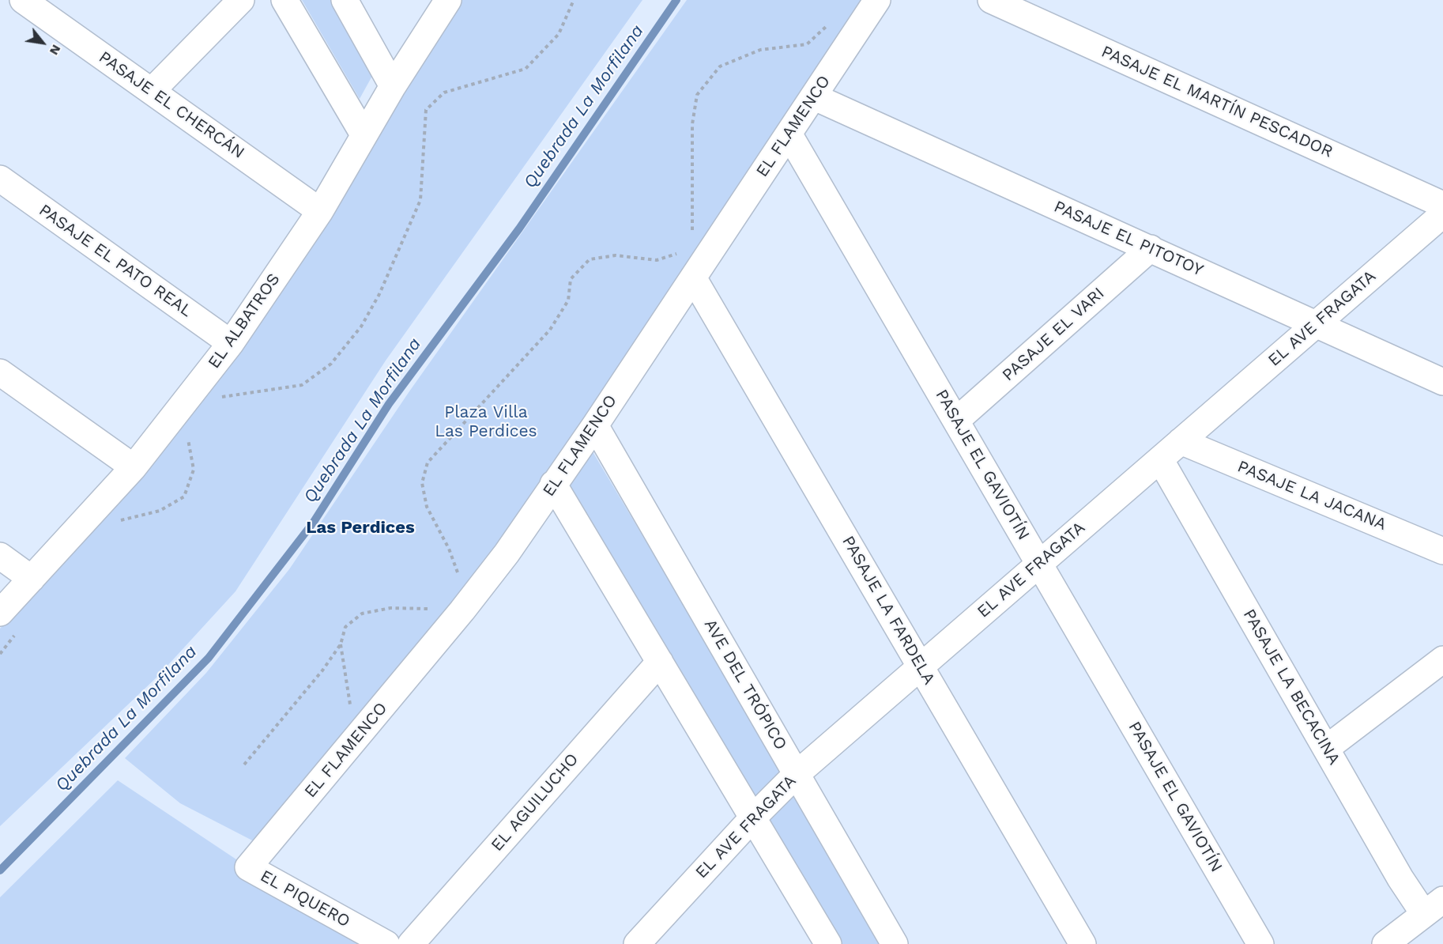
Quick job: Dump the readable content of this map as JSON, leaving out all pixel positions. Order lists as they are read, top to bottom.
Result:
{
  "streets": {
    "street": [
      "PASAJE EL MARTÍN PESCADOR",
      "PASAJE EL CHERCÁN",
      "EL FLAMENCO",
      "PASAJE EL PITOTOY",
      "PASAJE EL PATO REAL",
      "EL AVE FRAGATA",
      "EL ALBATROS",
      "PASAJE EL VARI",
      "PASAJE EL GAVIOTÍN",
      "PASAJE LA JACANA",
      "PASAJE LA FARDELA",
      "AVE DEL TRÓPICO",
      "PASAJE LA BECACINA",
      "EL AGUILUCHO",
      "EL PIQUERO"
    ]
  },
  "crossings": [
    ["PASAJE EL CHERCÁN", "EL ALBATROS"],
    ["EL FLAMENCO", "PASAJE EL PITOTOY"],
    ["EL FLAMENCO", "PASAJE EL GAVIOTÍN"],
    ["EL FLAMENCO", "PASAJE LA FARDELA"],
    ["EL FLAMENCO", "AVE DEL TRÓPICO"],
    ["EL FLAMENCO", "EL PIQUERO"],
    ["PASAJE EL PITOTOY", "EL AVE FRAGATA"],
    ["PASAJE EL PITOTOY", "PASAJE EL VARI"],
    ["PASAJE EL PATO REAL", "EL ALBATROS"],
    ["EL AVE FRAGATA", "PASAJE EL GAVIOTÍN"],
    ["EL AVE FRAGATA", "PASAJE LA JACANA"],
    ["EL AVE FRAGATA", "PASAJE LA FARDELA"],
    ["EL AVE FRAGATA", "AVE DEL TRÓPICO"],
    ["EL AVE FRAGATA", "PASAJE LA BECACINA"],
    ["PASAJE EL VARI", "PASAJE EL GAVIOTÍN"]
  ],
  "districts": ["Las Perdices"],
  "water": ["Quebrada La Morfilana"],
  "parks": ["Plaza Villa Las Perdices"],
  "north": "bottom right"
}
